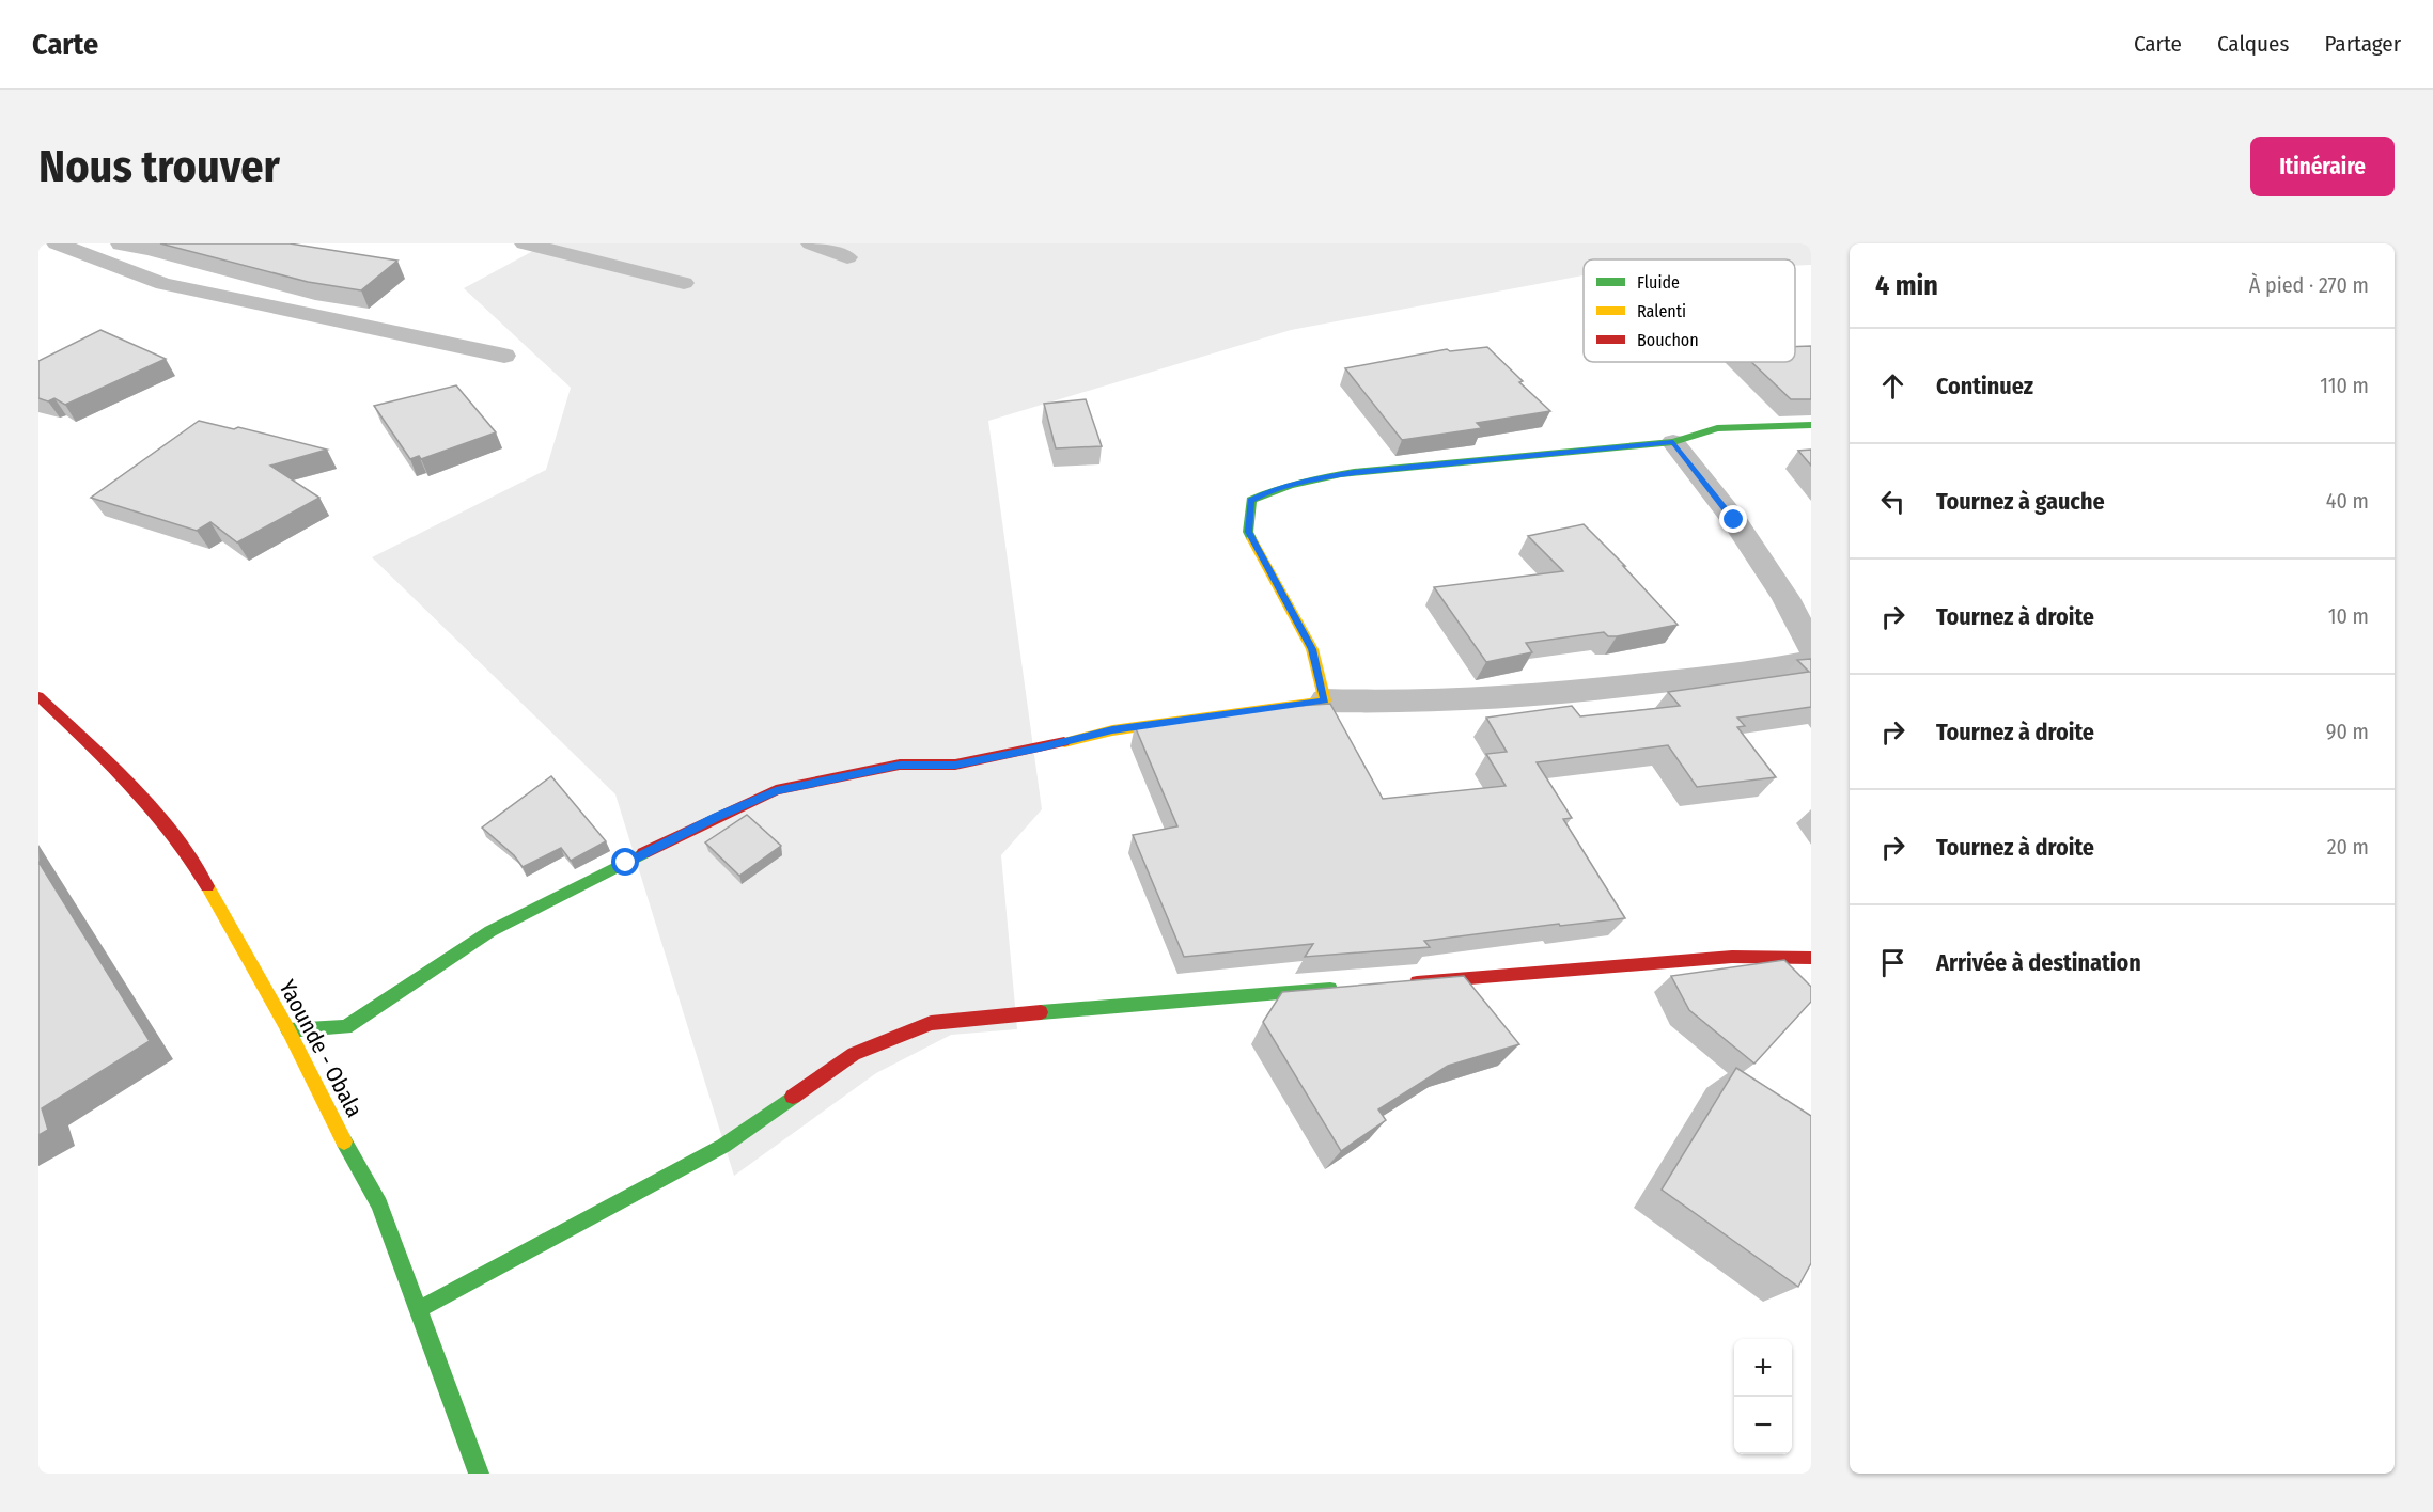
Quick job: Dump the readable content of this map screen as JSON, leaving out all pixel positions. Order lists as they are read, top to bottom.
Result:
{
  "streets": {
    "main road": ["Yaounde - Obala"]
  },
  "legend": ["Fluide", "Ralenti", "Bouchon"],
  "page": {
    "header": "Carte",
    "nav": ["Carte", "Calques", "Partager"],
    "buttons": "Itinéraire",
    "title": "Nous trouver",
    "heading": ["4 min", "À pied · 270 m"],
    "list": [
      ["Continuez", "110 m"],
      ["Tournez à gauche", "40 m"],
      ["Tournez à droite", "10 m"],
      ["Tournez à droite", "90 m"],
      ["Tournez à droite", "20 m"],
      "Arrivée à destination"
    ],
    "map_buttons": ["+", "−"]
  }
}
